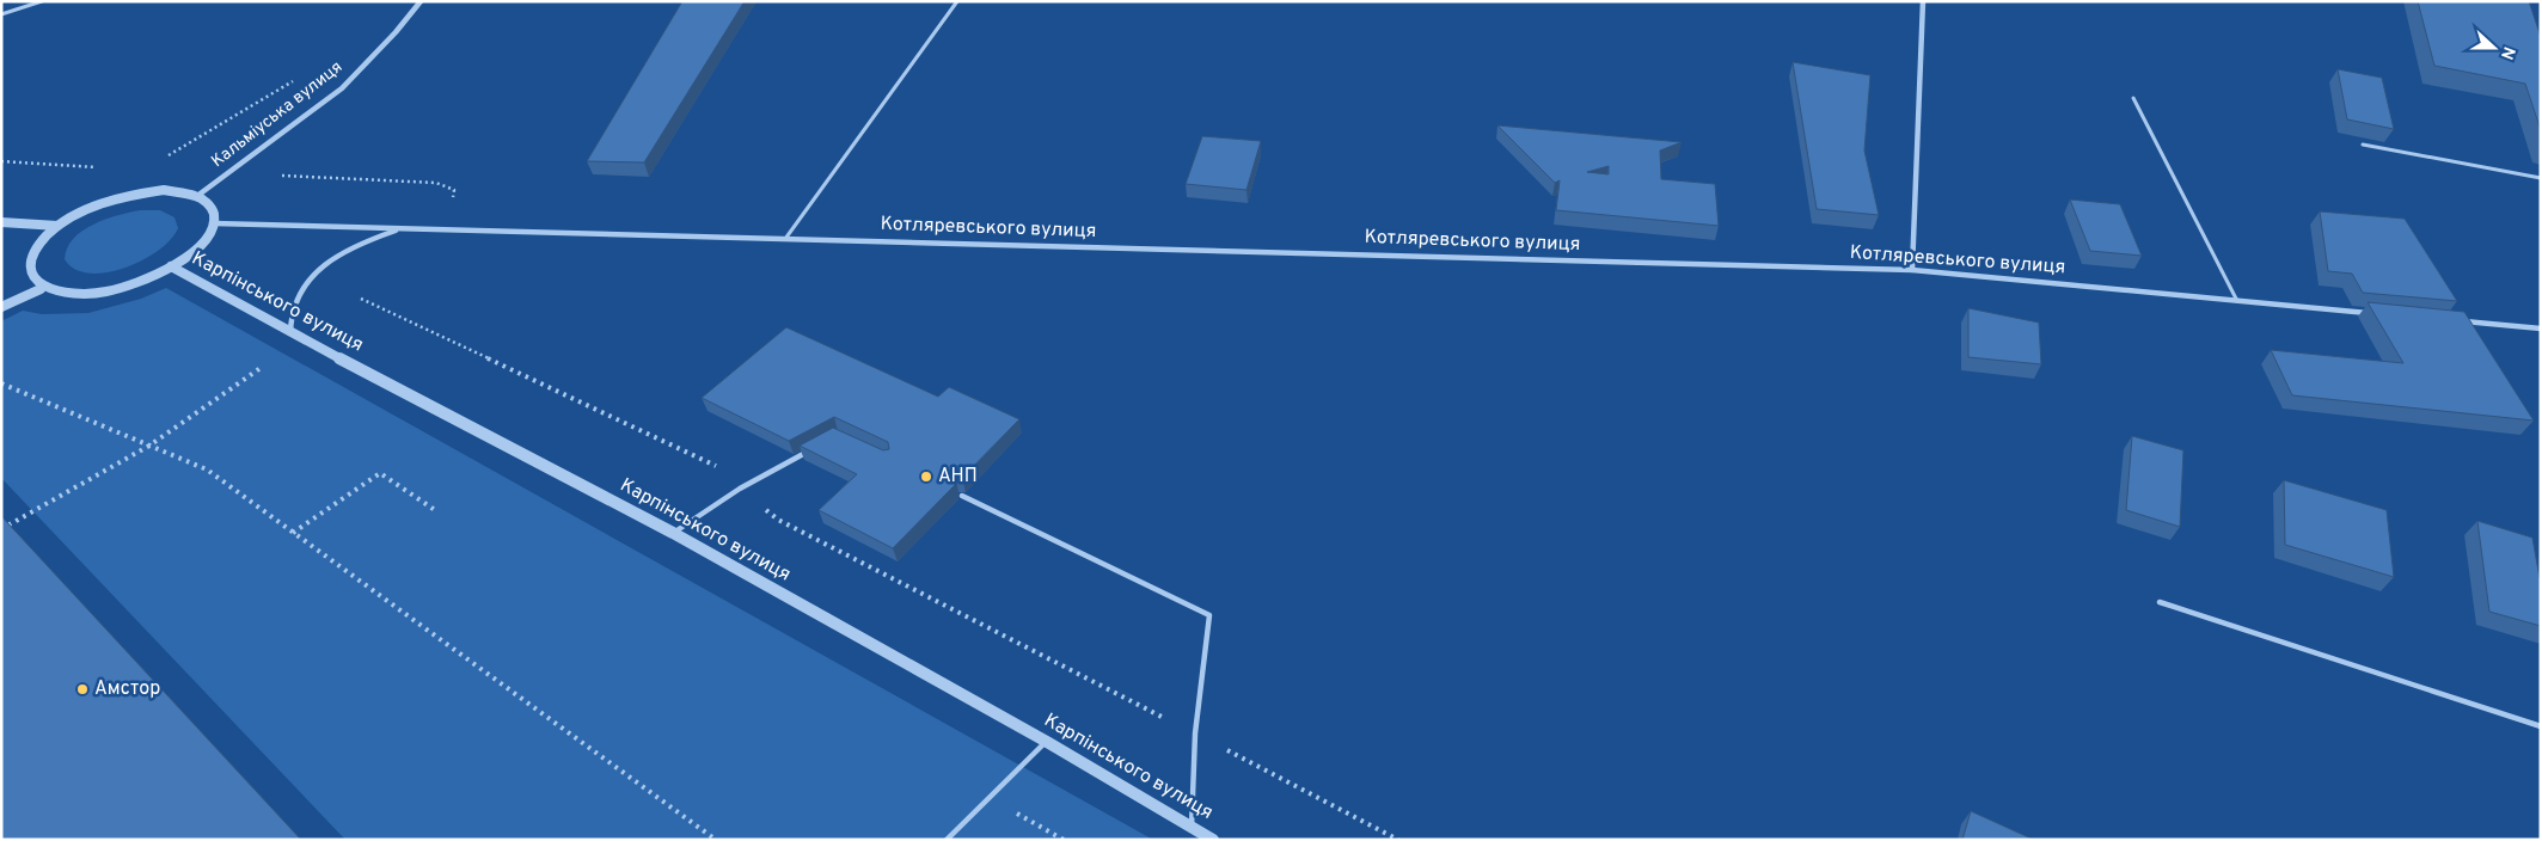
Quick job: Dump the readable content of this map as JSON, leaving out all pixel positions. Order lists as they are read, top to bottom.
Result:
{
  "streets": {
    "street": ["Кальміуська вулиця", "Котляревського вулиця", "Карпінського вулиця"]
  },
  "crossings": [
    ["Котляревського вулиця", "Карпінського вулиця"]
  ],
  "places": ["АНП", "Амстор"],
  "north": "right"
}
